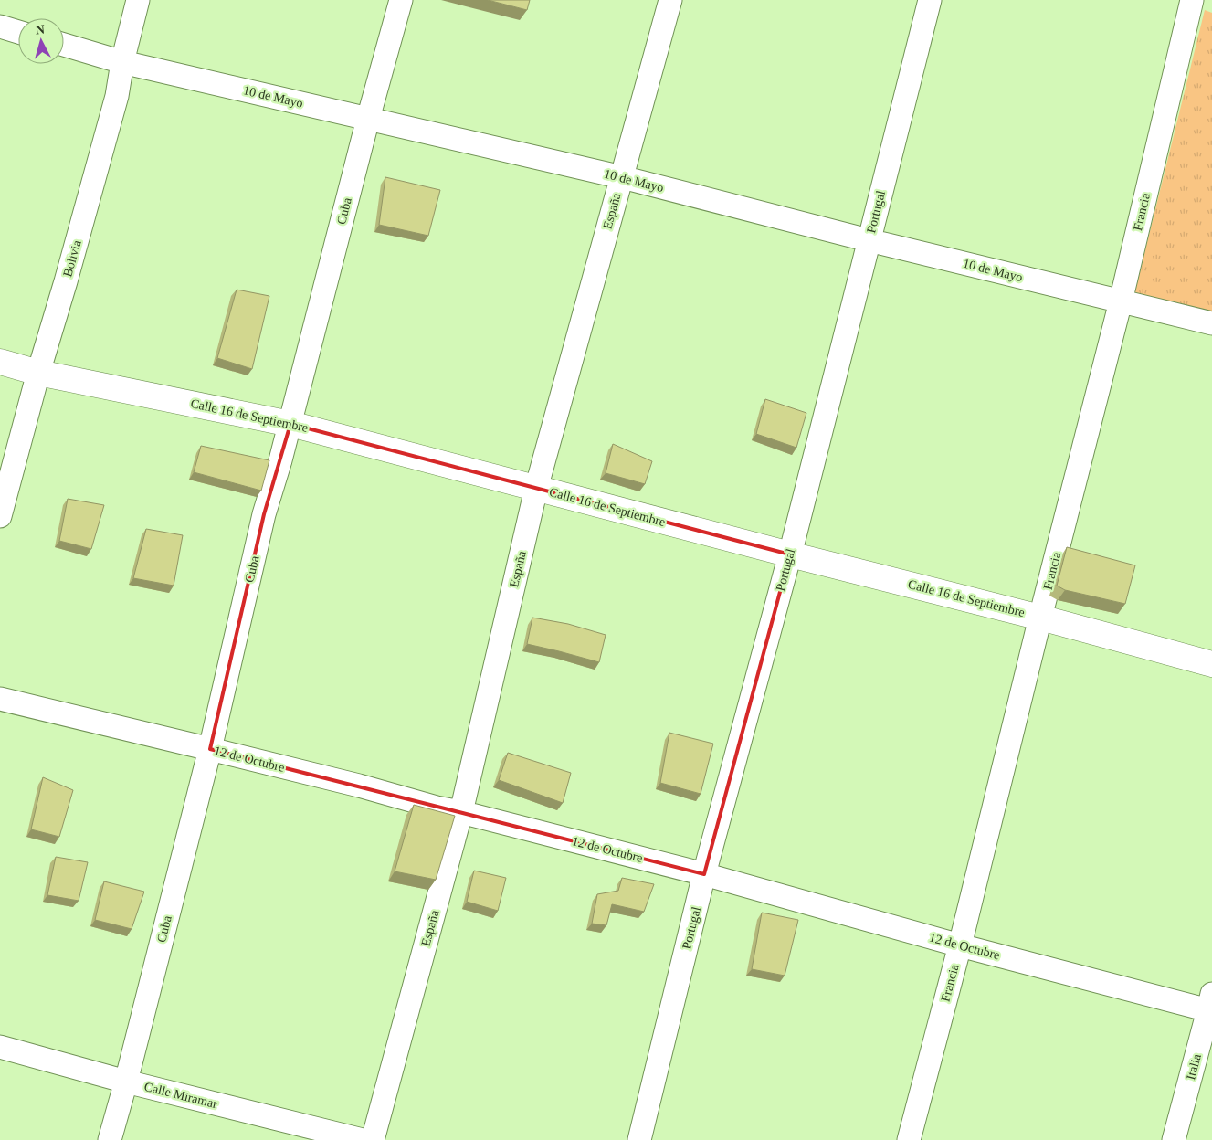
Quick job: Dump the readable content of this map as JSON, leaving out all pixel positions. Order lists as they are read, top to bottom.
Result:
{
  "streets": {
    "street": [
      "10 de Mayo",
      "Cuba",
      "España",
      "Portugal",
      "Francia",
      "Bolivia",
      "Calle 16 de Septiembre",
      "12 de Octubre",
      "Italia",
      "Calle Miramar"
    ]
  },
  "crossings": [
    ["10 de Mayo", "Cuba"],
    ["10 de Mayo", "España"],
    ["10 de Mayo", "Portugal"],
    ["10 de Mayo", "Francia"],
    ["10 de Mayo", "Bolivia"],
    ["Cuba", "Calle 16 de Septiembre"],
    ["Cuba", "12 de Octubre"],
    ["Cuba", "Calle Miramar"],
    ["España", "Calle 16 de Septiembre"],
    ["España", "12 de Octubre"],
    ["Portugal", "Calle 16 de Septiembre"],
    ["Portugal", "12 de Octubre"],
    ["Francia", "Calle 16 de Septiembre"],
    ["Francia", "12 de Octubre"],
    ["Bolivia", "Calle 16 de Septiembre"],
    ["12 de Octubre", "Italia"]
  ],
  "north": "top"
}
